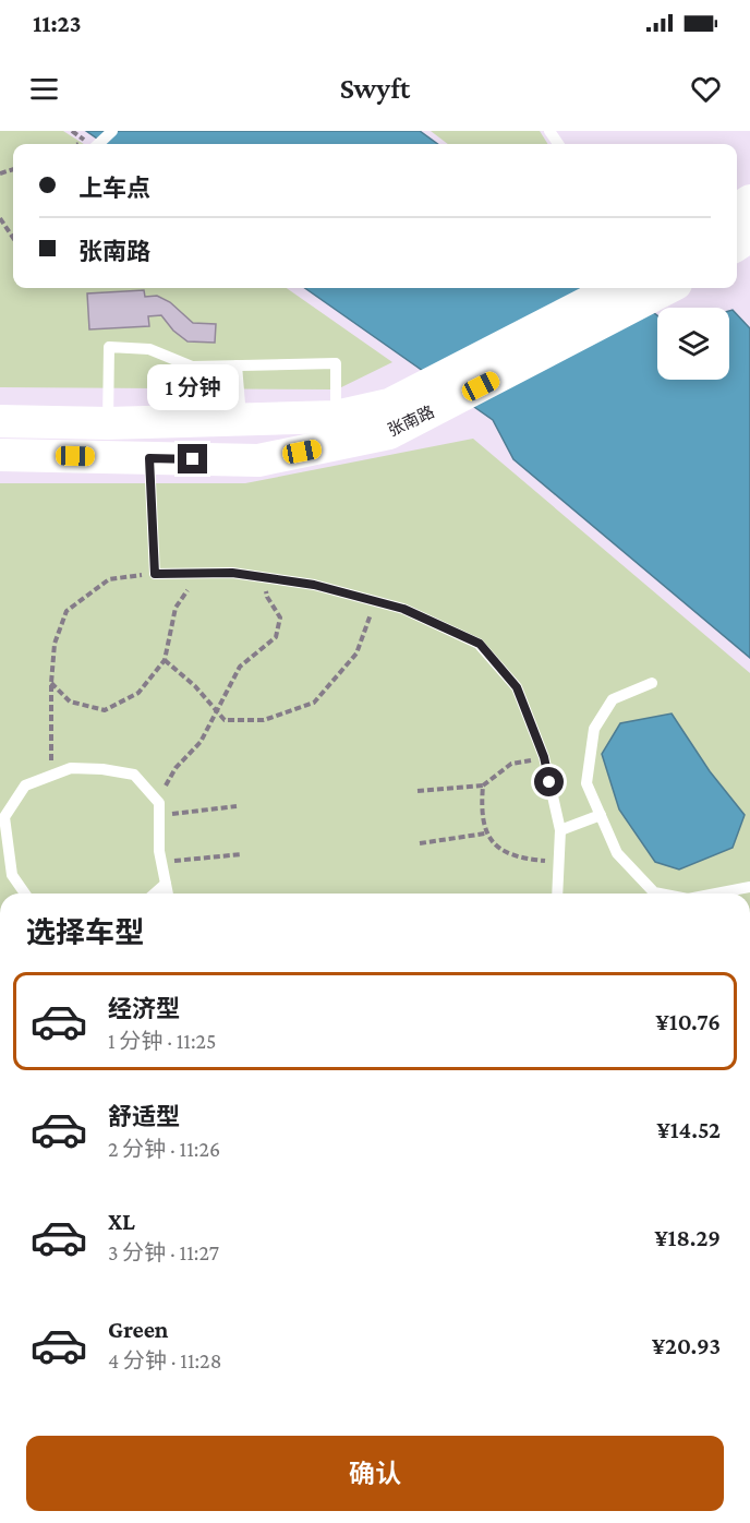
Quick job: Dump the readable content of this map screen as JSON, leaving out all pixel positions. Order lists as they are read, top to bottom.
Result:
{
  "streets": {
    "main road": ["张南路"]
  },
  "page": {
    "status": "11:23",
    "header": "Swyft",
    "banner": ["上车点", "张南路"],
    "bubble": "1 分钟",
    "heading": "选择车型",
    "list": [
      {
        "name": "经济型",
        "note": "1 分钟 · 11:25",
        "value": "¥10.76"
      },
      {
        "name": "舒适型",
        "note": "2 分钟 · 11:26",
        "value": "¥14.52"
      },
      {
        "name": "XL",
        "note": "3 分钟 · 11:27",
        "value": "¥18.29"
      },
      {
        "name": "Green",
        "note": "4 分钟 · 11:28",
        "value": "¥20.93"
      }
    ],
    "buttons": "确认"
  }
}
